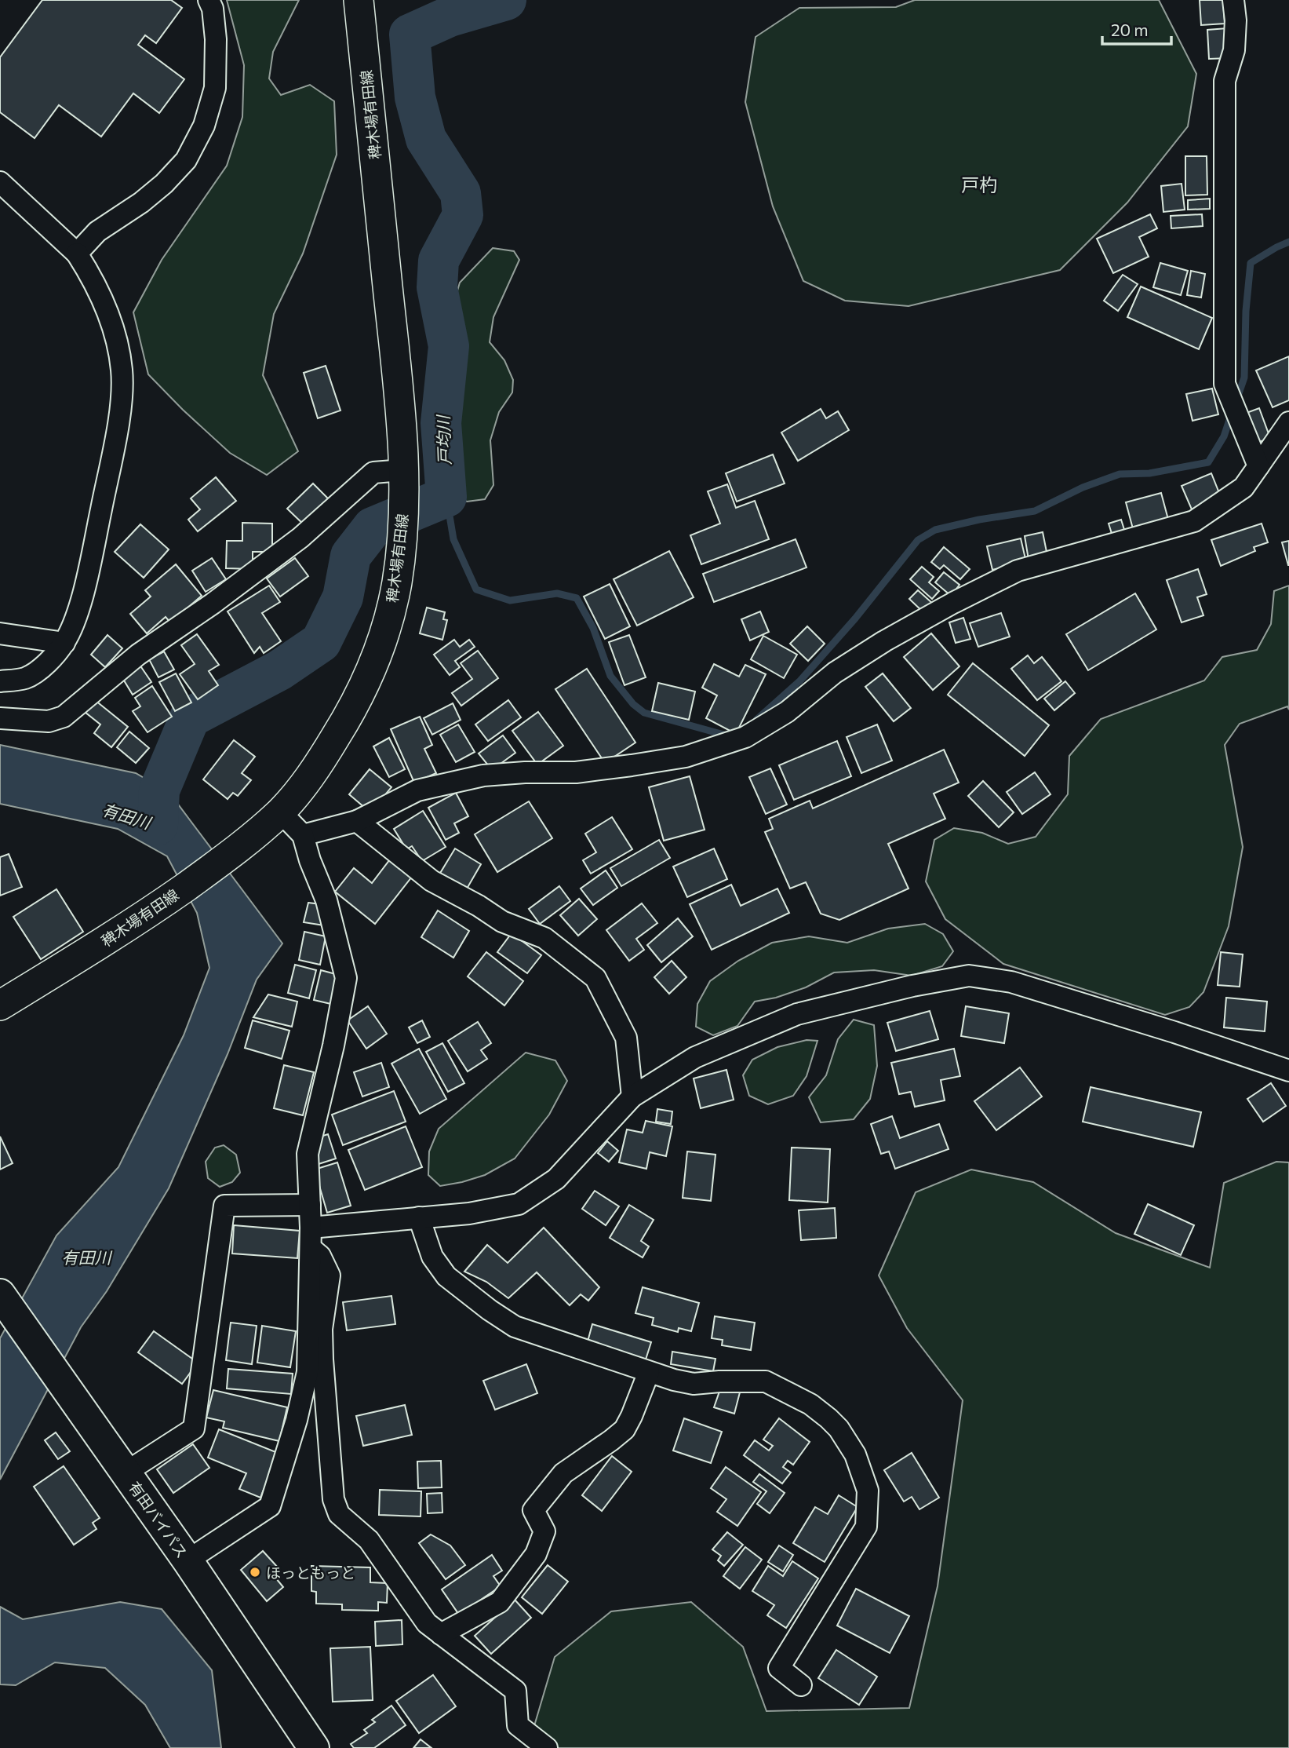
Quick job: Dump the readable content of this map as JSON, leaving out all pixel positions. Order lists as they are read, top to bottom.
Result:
{
  "streets": {
    "highway": ["有田バイパス"],
    "main road": ["稗木場有田線"]
  },
  "districts": ["戸杓"],
  "water": ["戸均川", "有田川"],
  "places": ["ほっともっと"],
  "scale_bar": "20 m"
}
